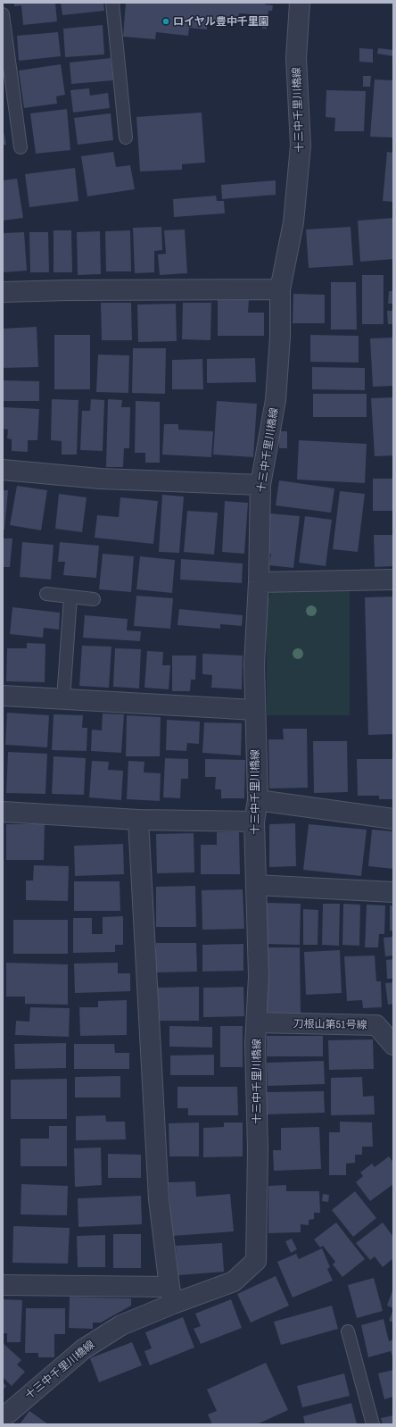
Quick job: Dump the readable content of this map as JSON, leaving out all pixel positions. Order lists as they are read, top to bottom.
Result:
{
  "streets": {
    "street": ["十三中千里川橋線", "刀根山第51号線"]
  },
  "crossings": [
    ["十三中千里川橋線", "刀根山第51号線"]
  ],
  "places": ["ロイヤル豊中千里園"]
}
